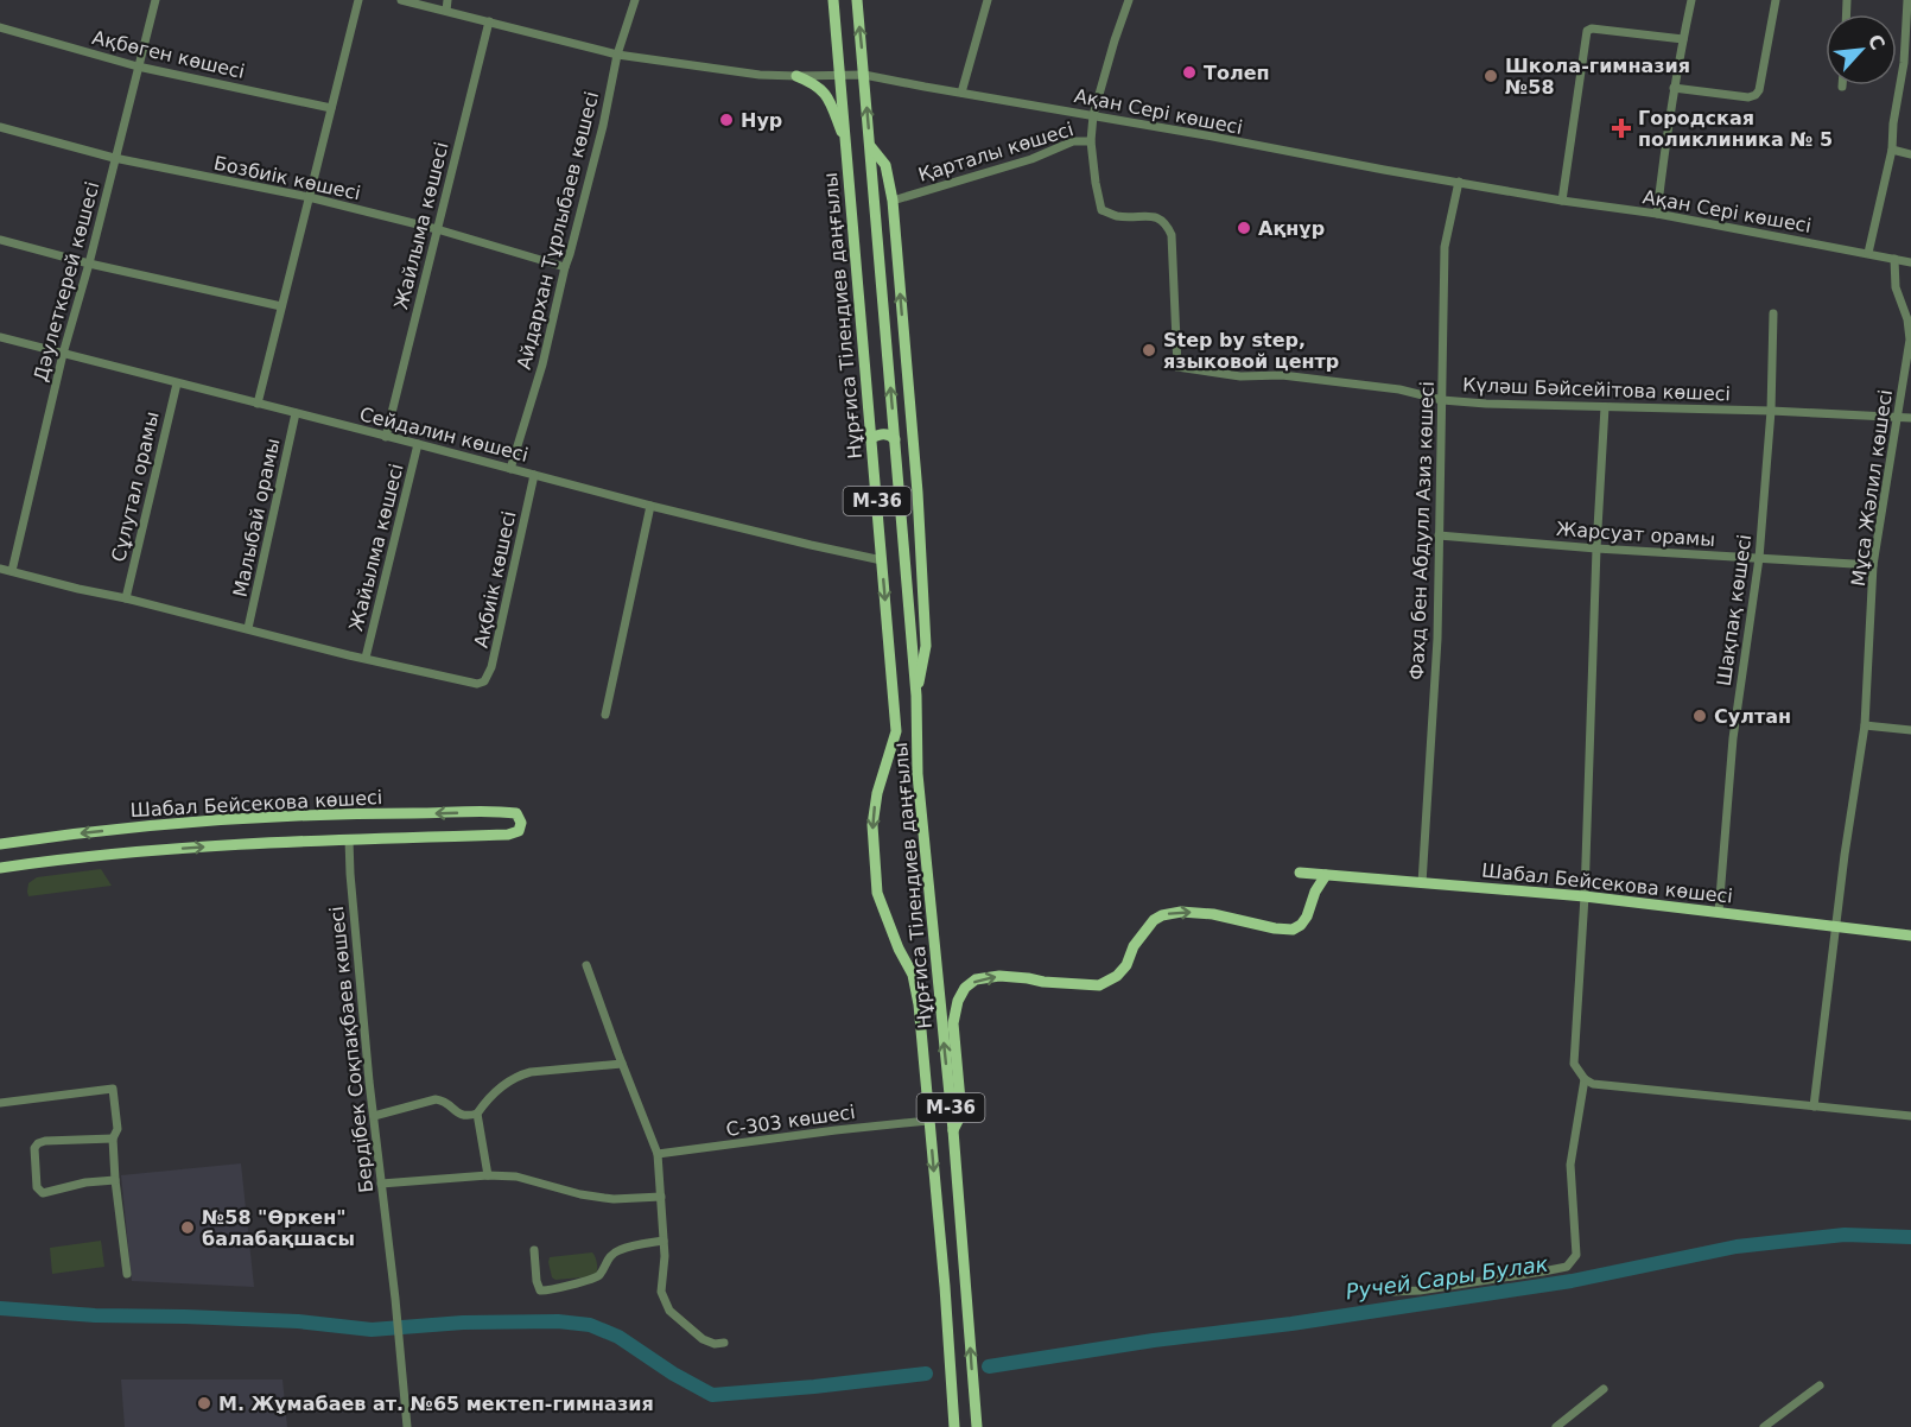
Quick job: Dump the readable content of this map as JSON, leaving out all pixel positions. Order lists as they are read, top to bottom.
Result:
{
  "streets": {
    "main road": ["Нұрғиса Тілендиев даңғылы", "M-36", "Шабал Бейсекова көшесі"],
    "street": [
      "Ақбөген көшесі",
      "Ақан Сері көшесі",
      "Қарталы көшесі",
      "Бозбиік көшесі",
      "Жайлыма көшесі",
      "Айдархан Тұрлыбаев көшесі",
      "Дәулеткерей көшесі",
      "Күләш Бәйсейітова көшесі",
      "Сейдалин көшесі",
      "Сұлутал орамы",
      "Мұса Жәлил көшесі",
      "Малыбай орамы",
      "Фахд бен Абдулл Азиз көшесі",
      "Жарсуат орамы",
      "Жайылма көшесі",
      "Ақбиік көшесі",
      "Шақпақ көшесі",
      "Бердібек Соқпақбаев көшесі",
      "С-303 көшесі"
    ]
  },
  "crossings": [
    ["Ақбөген көшесі", "Дәулеткерей көшесі"],
    ["Ақан Сері көшесі", "Қарталы көшесі"],
    ["Ақан Сері көшесі", "Жайлыма көшесі"],
    ["Ақан Сері көшесі", "Айдархан Тұрлыбаев көшесі"],
    ["Ақан Сері көшесі", "Нұрғиса Тілендиев даңғылы"],
    ["Ақан Сері көшесі", "Мұса Жәлил көшесі"],
    ["Ақан Сері көшесі", "Фахд бен Абдулл Азиз көшесі"],
    ["Қарталы көшесі", "Күләш Бәйсейітова көшесі"],
    ["Бозбиік көшесі", "Жайлыма көшесі"],
    ["Бозбиік көшесі", "Айдархан Тұрлыбаев көшесі"],
    ["Бозбиік көшесі", "Дәулеткерей көшесі"],
    ["Жайлыма көшесі", "Сейдалин көшесі"],
    ["Айдархан Тұрлыбаев көшесі", "Сейдалин көшесі"],
    ["Дәулеткерей көшесі", "Сейдалин көшесі"],
    ["Нұрғиса Тілендиев даңғылы", "Сейдалин көшесі"],
    ["Нұрғиса Тілендиев даңғылы", "С-303 көшесі"],
    ["Күләш Бәйсейітова көшесі", "Мұса Жәлил көшесі"],
    ["Күләш Бәйсейітова көшесі", "Фахд бен Абдулл Азиз көшесі"],
    ["Күләш Бәйсейітова көшесі", "Шақпақ көшесі"],
    ["Сейдалин көшесі", "Сұлутал орамы"],
    ["Сейдалин көшесі", "Малыбай орамы"],
    ["Сейдалин көшесі", "Жайылма көшесі"],
    ["Сейдалин көшесі", "Ақбиік көшесі"],
    ["Мұса Жәлил көшесі", "Жарсуат орамы"],
    ["Мұса Жәлил көшесі", "Шабал Бейсекова көшесі"],
    ["Фахд бен Абдулл Азиз көшесі", "Жарсуат орамы"],
    ["Фахд бен Абдулл Азиз көшесі", "Шабал Бейсекова көшесі"],
    ["Жарсуат орамы", "Шақпақ көшесі"],
    ["Жайылма көшесі", "Ақбиік көшесі"],
    ["Шақпақ көшесі", "Шабал Бейсекова көшесі"],
    ["Шабал Бейсекова көшесі", "Бердібек Соқпақбаев көшесі"]
  ],
  "water": ["Ручей Сары Булак"],
  "places": {
    "other": [
      "Толеп",
      "Школа-гимназия №58",
      "Нур",
      "Ақнұр",
      "Step by step, языковой центр",
      "Султан",
      "№58 \"Өркен\" балабақшасы",
      "М. Жұмабаев ат. №65 мектеп-гимназия"
    ],
    "health": ["Городская поликлиника № 5"]
  },
  "north": "top right"
}
